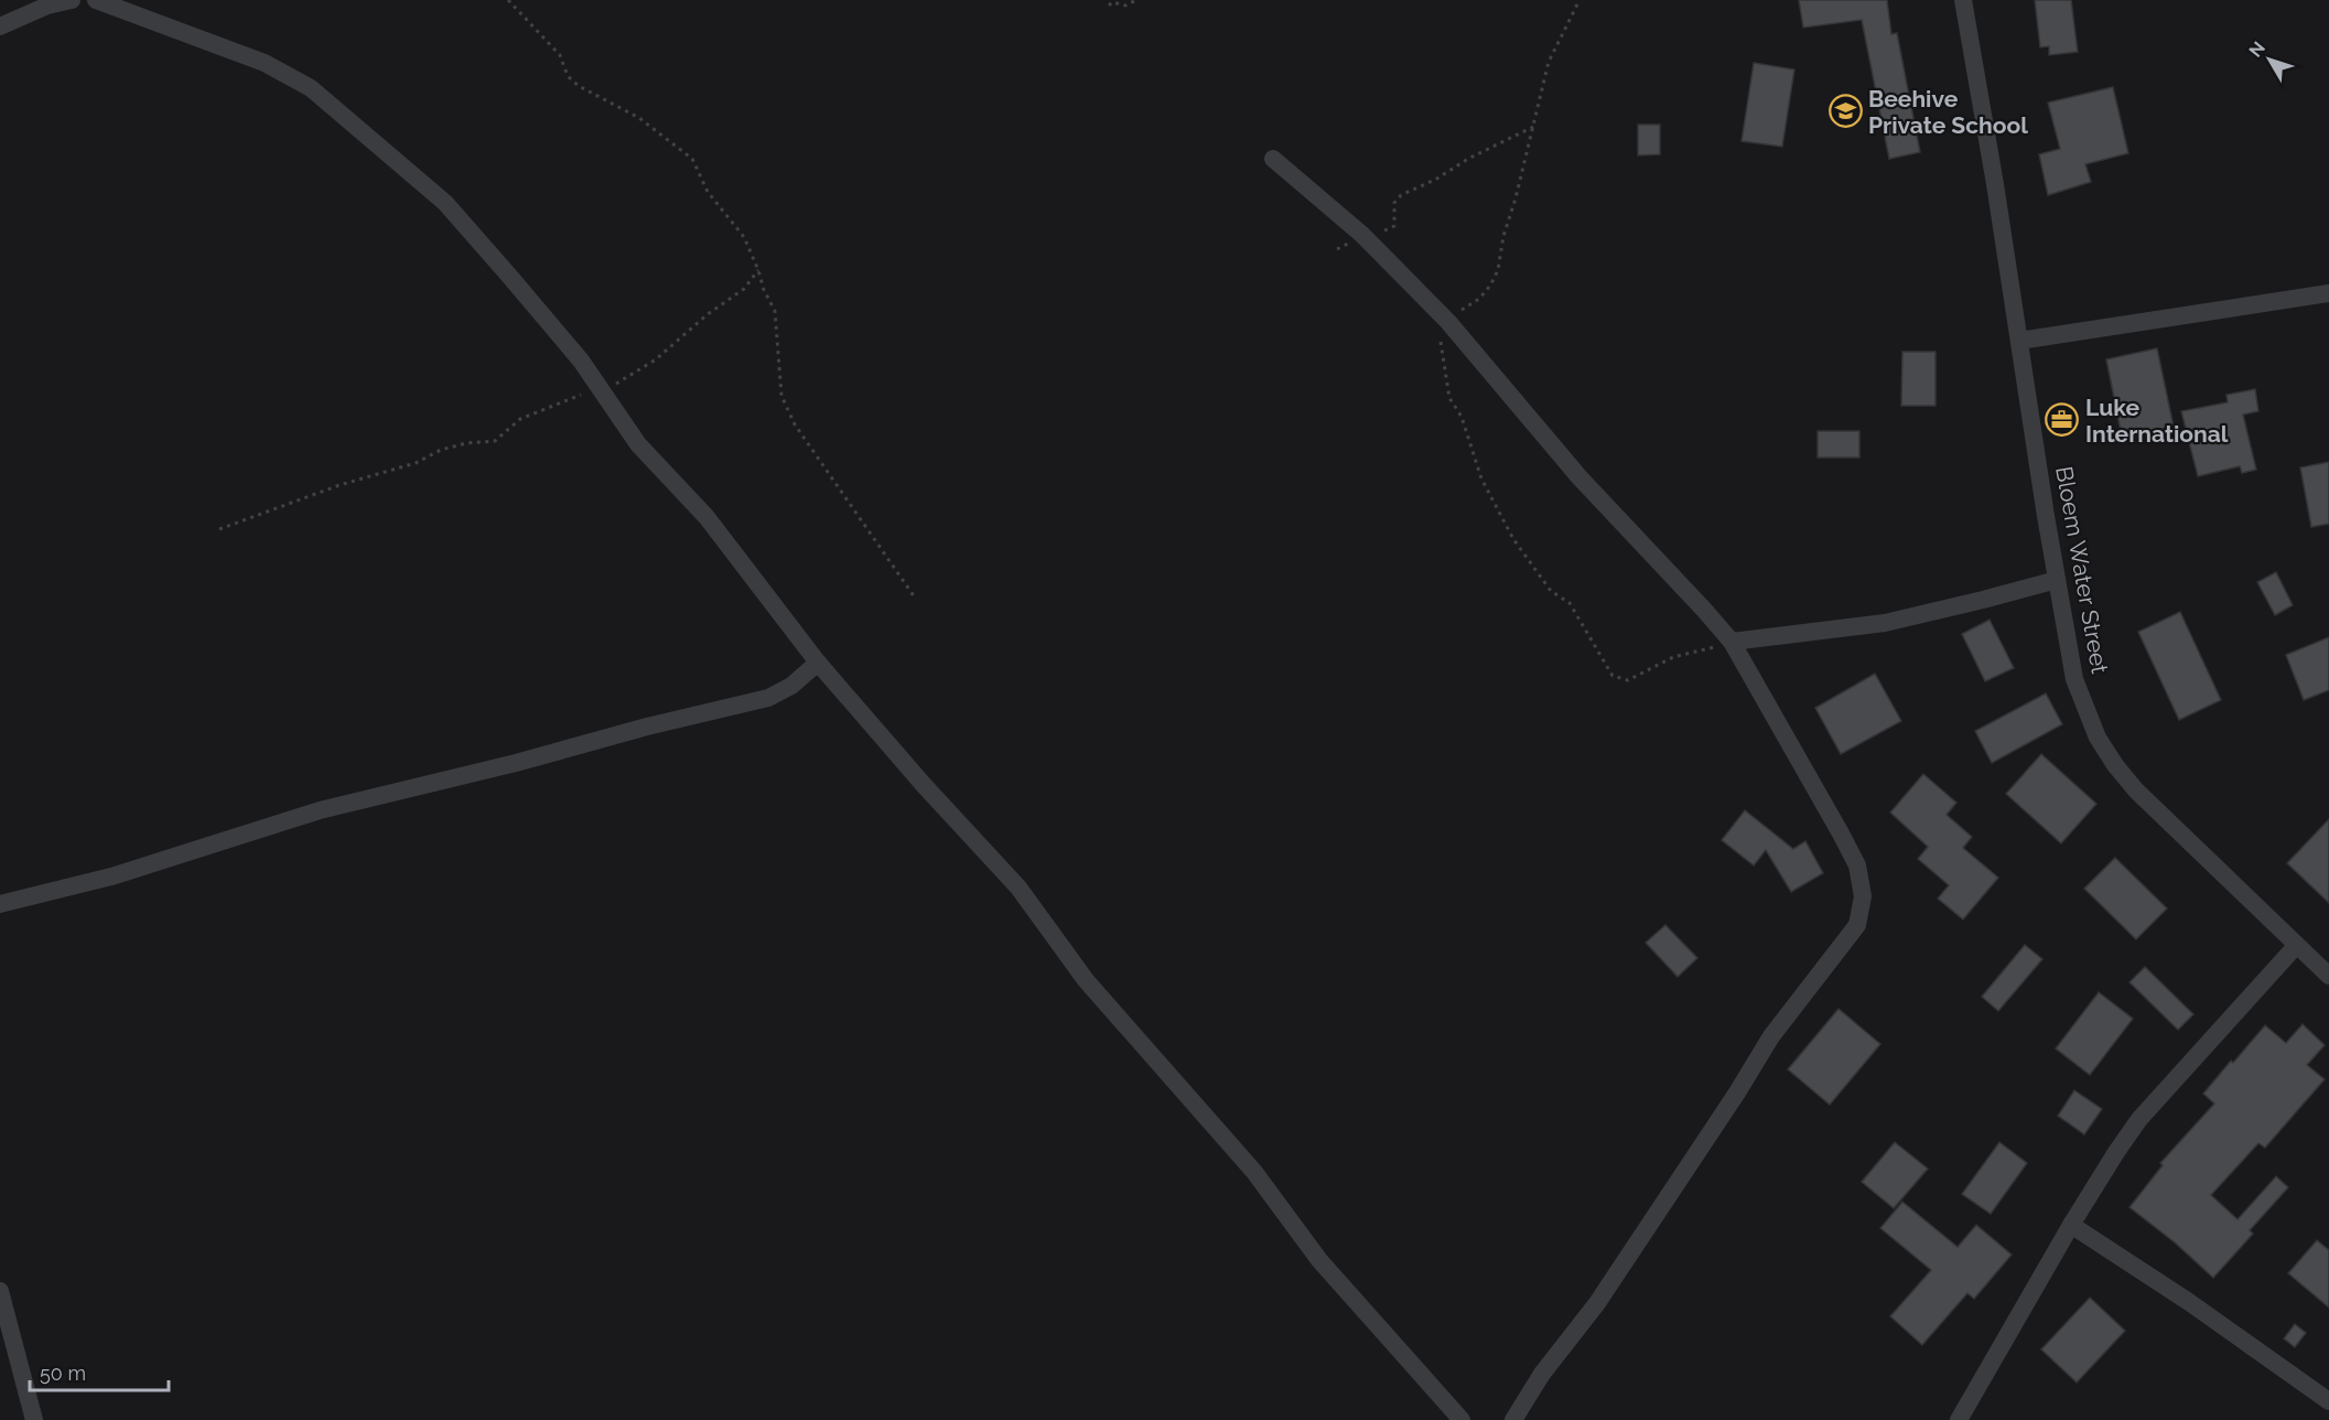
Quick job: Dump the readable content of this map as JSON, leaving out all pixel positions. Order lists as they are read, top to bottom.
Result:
{
  "streets": {
    "street": ["Bloem Water Street"]
  },
  "places": {
    "school or university": ["Beehive Private School"],
    "office": ["Luke International"]
  },
  "scale_bar": "50 m",
  "north": "top left"
}
